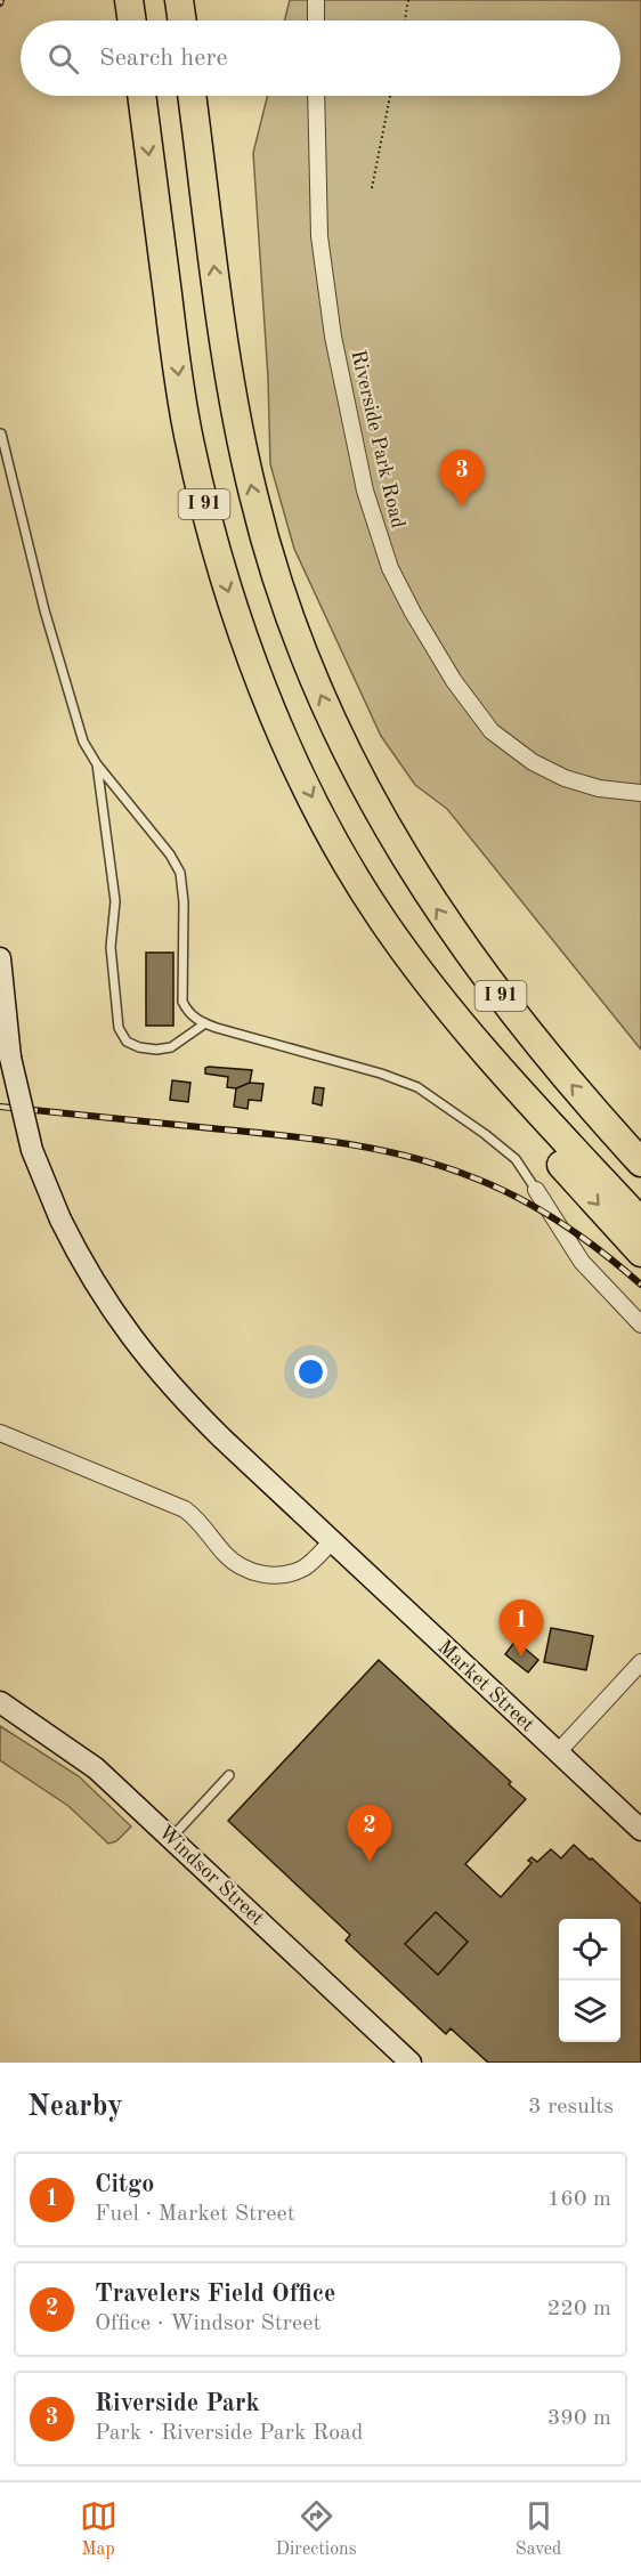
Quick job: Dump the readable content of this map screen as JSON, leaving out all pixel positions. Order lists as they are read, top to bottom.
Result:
{
  "streets": {
    "highway": ["I 91"],
    "main road": ["Market Street", "Windsor Street"],
    "street": ["Riverside Park Road"]
  },
  "page": {
    "search": "Search here",
    "pins": ["3", "1", "2"],
    "heading": ["Nearby", "3 results"],
    "list": [
      {
        "mark": "1",
        "name": "Citgo",
        "note": "Fuel · Market Street",
        "value": "160 m"
      },
      {
        "mark": "2",
        "name": "Travelers Field Office",
        "note": "Office · Windsor Street",
        "value": "220 m"
      },
      {
        "mark": "3",
        "name": "Riverside Park",
        "note": "Park · Riverside Park Road",
        "value": "390 m"
      }
    ],
    "nav": ["Map", "Directions", "Saved"]
  }
}
